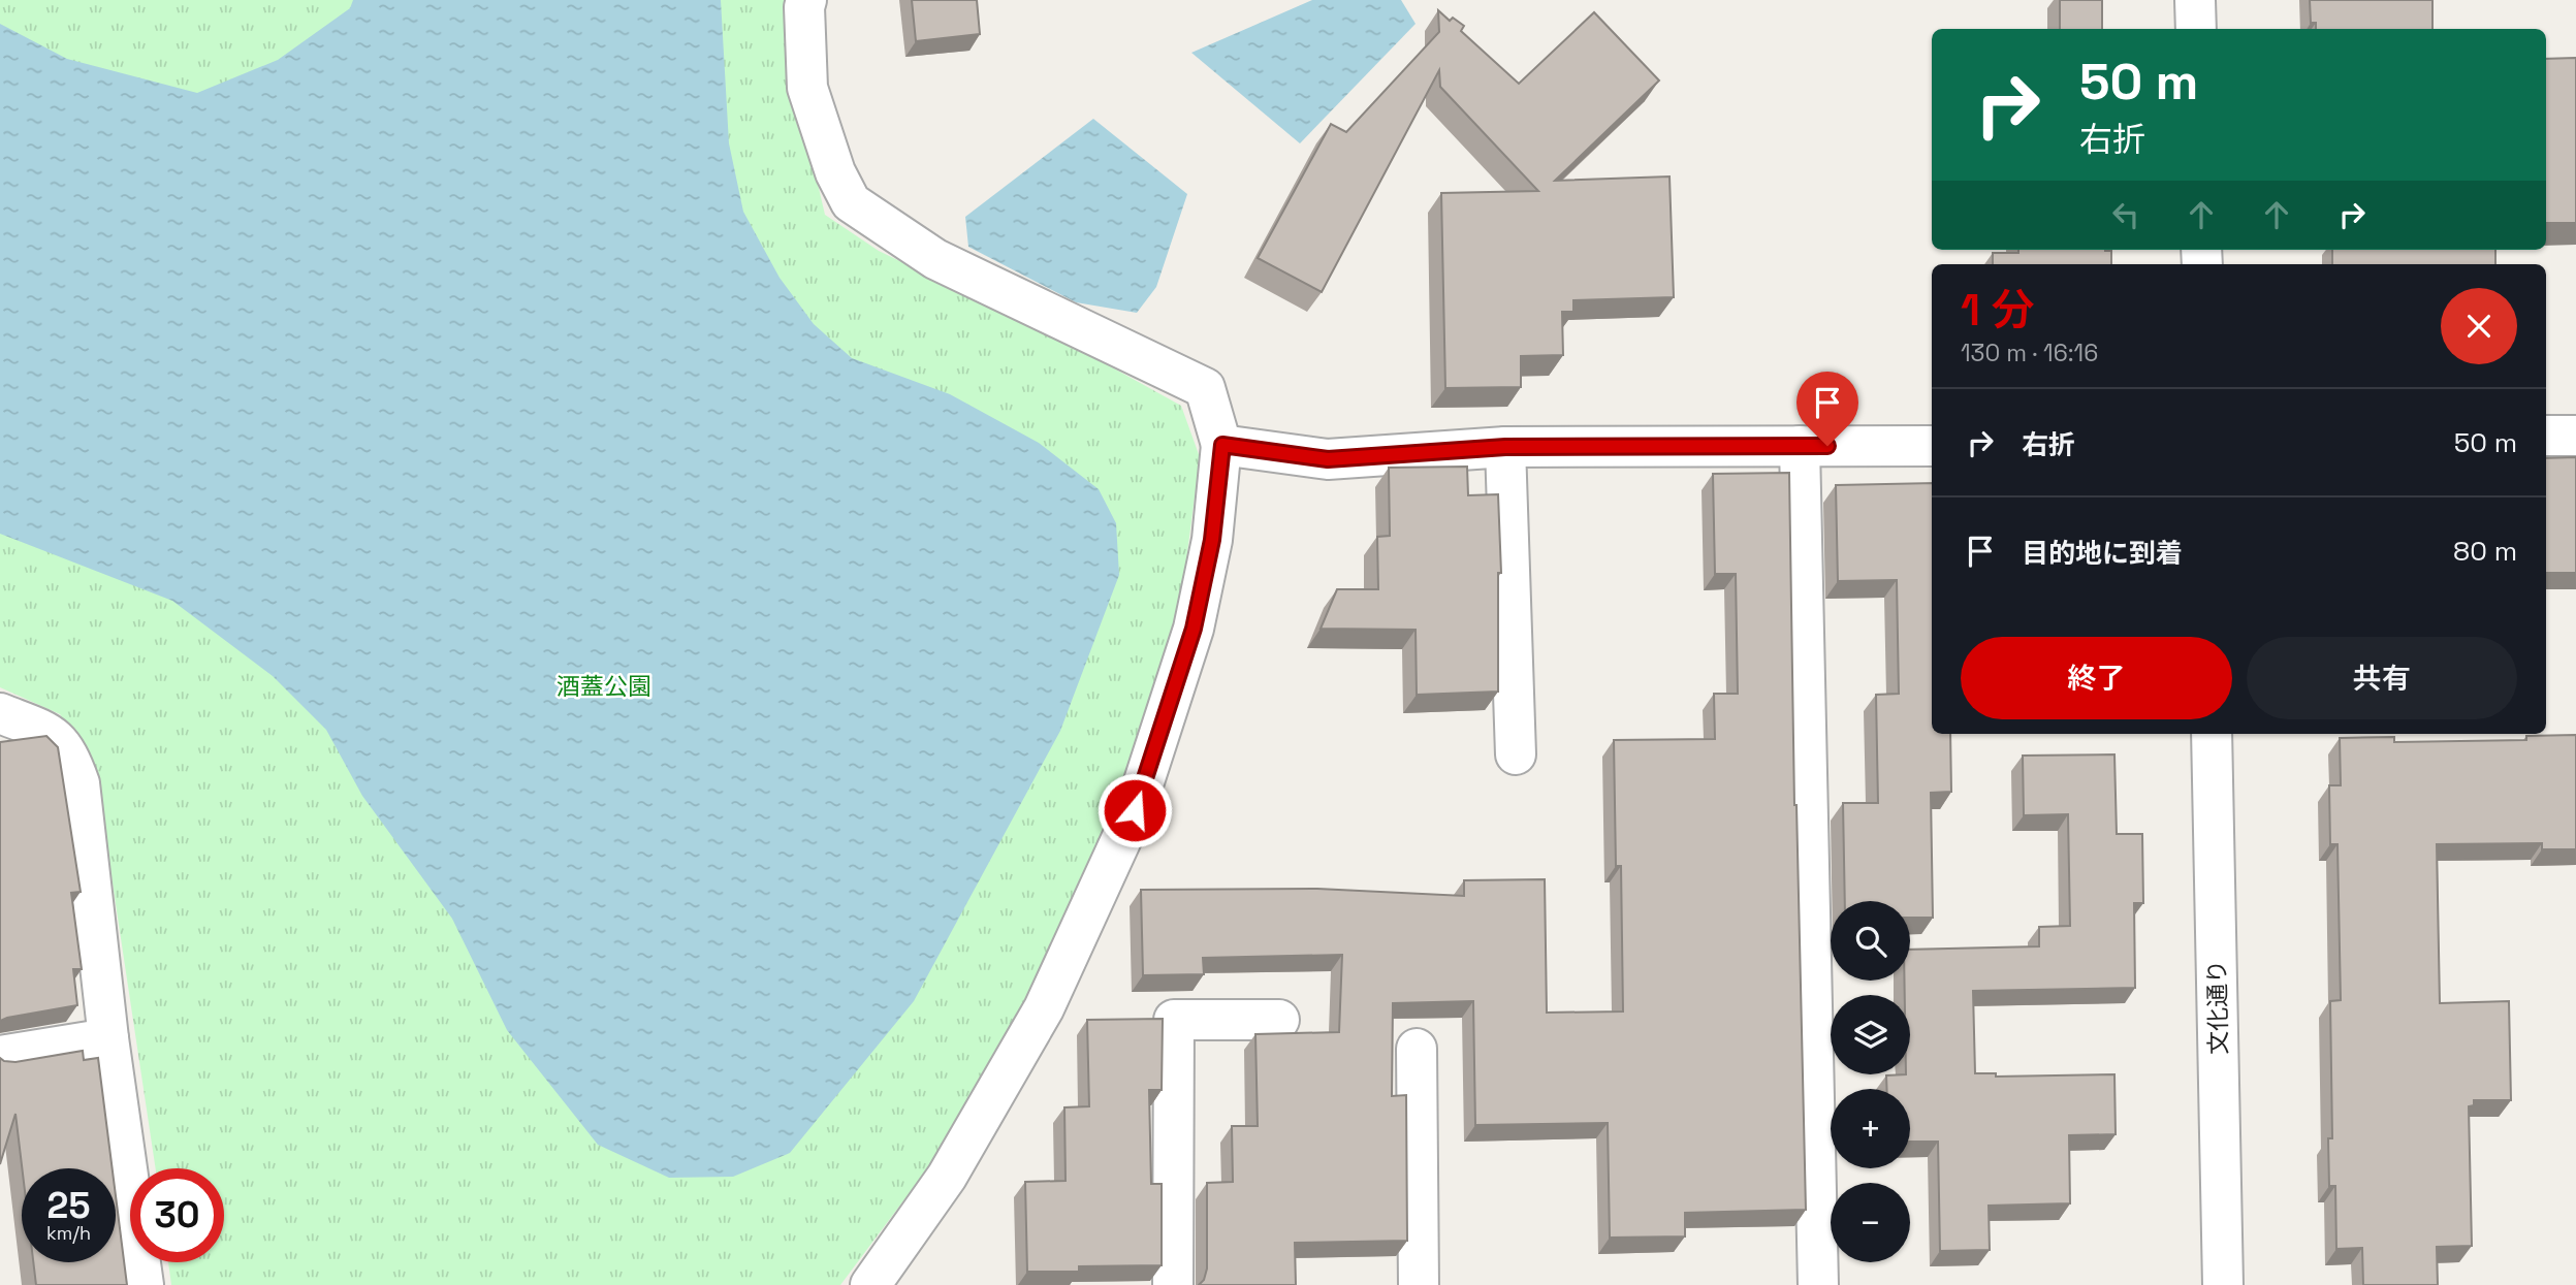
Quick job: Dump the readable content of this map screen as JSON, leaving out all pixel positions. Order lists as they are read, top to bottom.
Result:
{
  "streets": {
    "street": ["文化通り"]
  },
  "parks": ["酒蓋公園"],
  "page": {
    "turn": ["50 m", "右折"],
    "heading": ["1 分", "130 m · 16:16"],
    "list": [
      {
        "name": "右折",
        "value": "50 m"
      },
      {
        "name": "目的地に到着",
        "value": "80 m"
      }
    ],
    "buttons": ["終了", "共有"],
    "map_buttons": ["+", "−"],
    "speed": "25 km/h",
    "limit": "30"
  }
}
